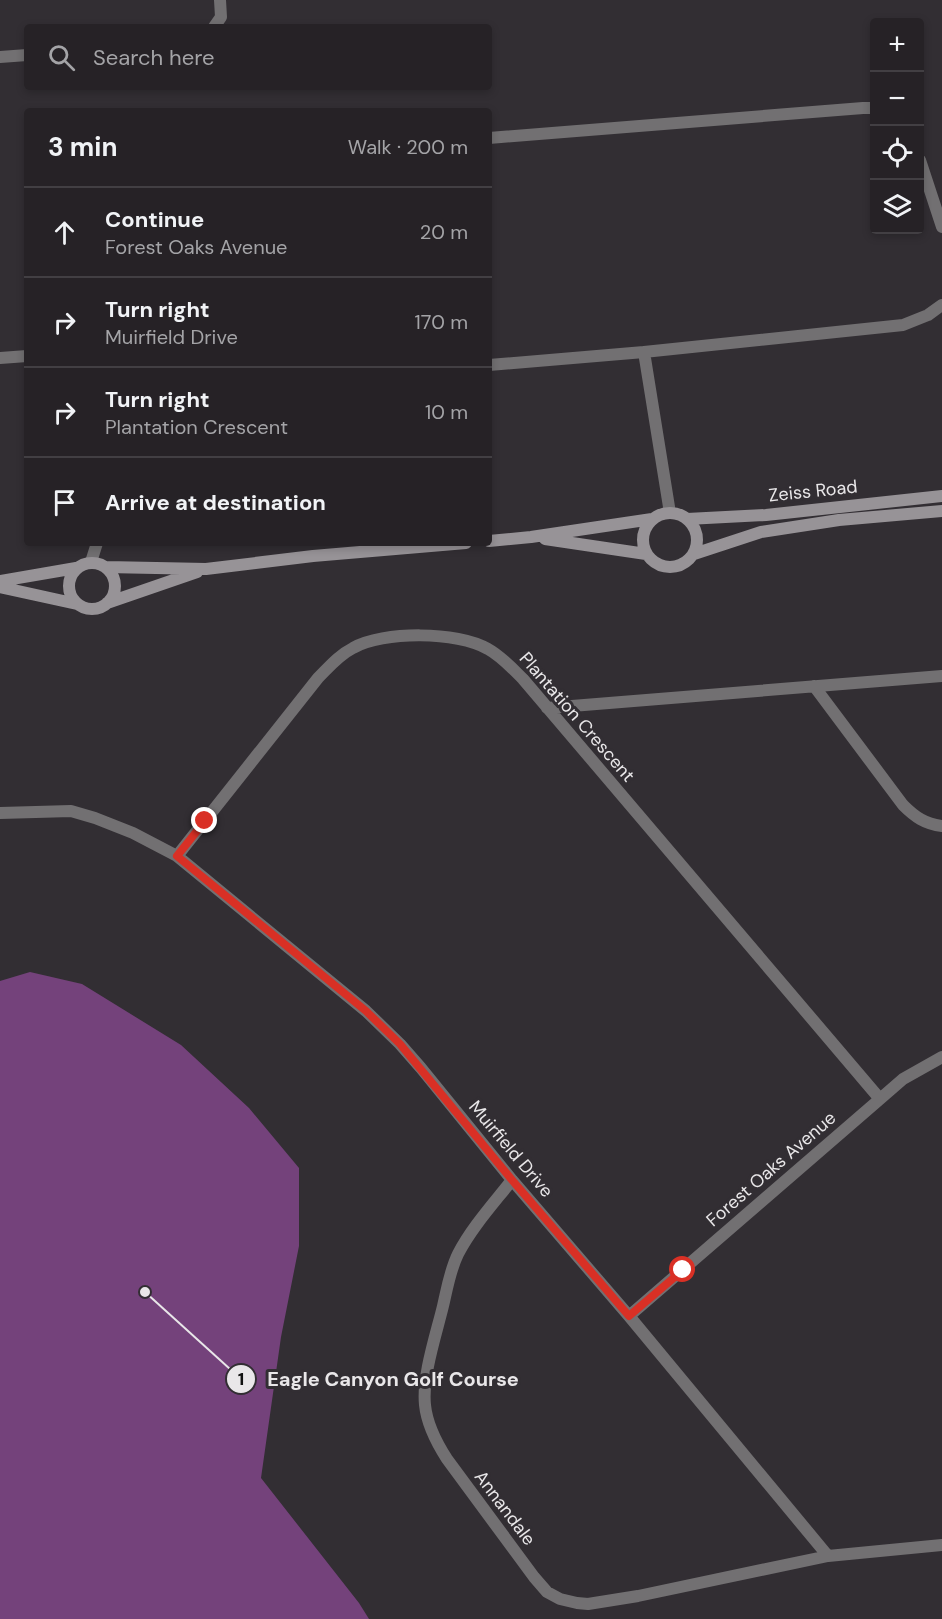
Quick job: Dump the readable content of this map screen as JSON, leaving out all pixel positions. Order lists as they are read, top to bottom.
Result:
{
  "streets": {
    "street": [
      "Zeiss Road",
      "Plantation Crescent",
      "Muirfield Drive",
      "Forest Oaks Avenue",
      "Annandale"
    ]
  },
  "crossings": [
    ["Plantation Crescent", "Muirfield Drive"],
    ["Plantation Crescent", "Forest Oaks Avenue"],
    ["Muirfield Drive", "Forest Oaks Avenue"],
    ["Muirfield Drive", "Annandale"]
  ],
  "places": ["Eagle Canyon Golf Course"],
  "page": {
    "map_buttons": ["+", "−"],
    "search": "Search here",
    "heading": ["3 min", "Walk · 200 m"],
    "list": [
      ["Continue", "Forest Oaks Avenue", "20 m"],
      ["Turn right", "Muirfield Drive", "170 m"],
      ["Turn right", "Plantation Crescent", "10 m"],
      "Arrive at destination"
    ]
  }
}
